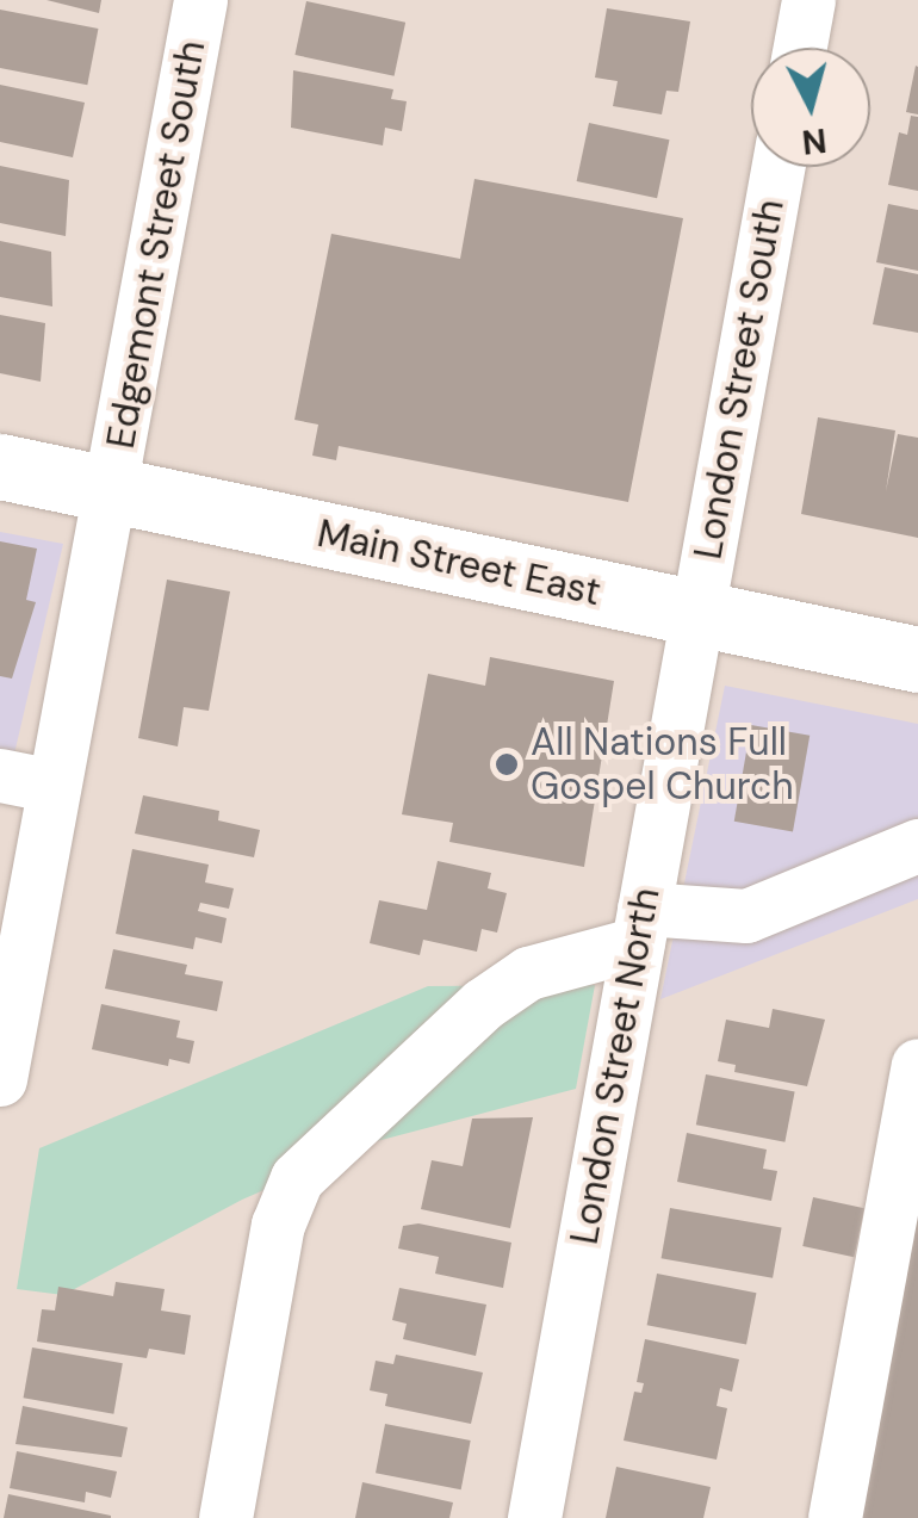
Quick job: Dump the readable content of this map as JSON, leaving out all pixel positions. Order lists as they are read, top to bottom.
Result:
{
  "streets": {
    "main road": ["Main Street East"],
    "street": ["Edgemont Street South", "London Street South", "London Street North"]
  },
  "crossings": [
    ["Edgemont Street South", "Main Street East"],
    ["London Street South", "Main Street East"],
    ["London Street South", "London Street North"],
    ["Main Street East", "London Street North"]
  ],
  "places": ["All Nations Full Gospel Church"],
  "north": "bottom"
}
